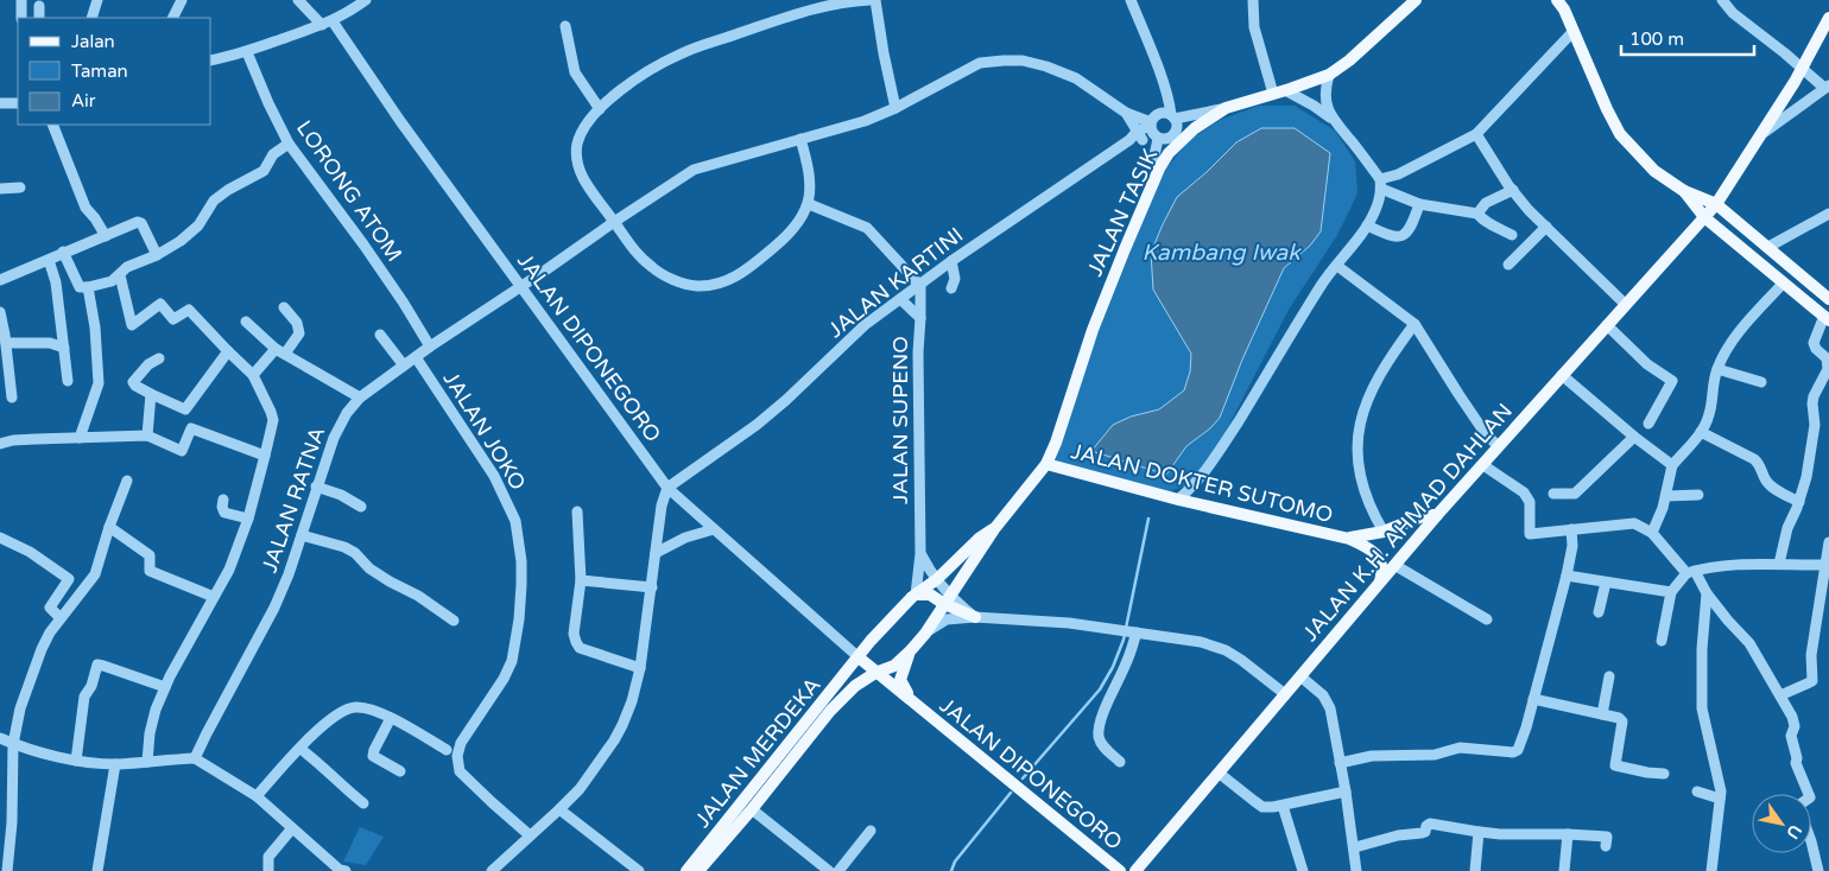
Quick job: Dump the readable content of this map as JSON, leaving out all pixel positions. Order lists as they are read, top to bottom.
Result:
{
  "streets": {
    "main road": [
      "JALAN TASIK",
      "JALAN DIPONEGORO",
      "JALAN DOKTER SUTOMO",
      "JALAN K.H. AHMAD DAHLAN",
      "JALAN MERDEKA"
    ],
    "street": [
      "LORONG ATOM",
      "JALAN KARTINI",
      "JALAN SUPENO",
      "JALAN JOKO",
      "JALAN RATNA"
    ]
  },
  "crossings": [
    ["LORONG ATOM", "JALAN RATNA"],
    ["JALAN TASIK", "JALAN DOKTER SUTOMO"],
    ["JALAN TASIK", "JALAN MERDEKA"],
    ["JALAN KARTINI", "JALAN DIPONEGORO"],
    ["JALAN KARTINI", "JALAN SUPENO"],
    ["JALAN DIPONEGORO", "JALAN RATNA"],
    ["JALAN DIPONEGORO", "JALAN MERDEKA"],
    ["JALAN SUPENO", "JALAN MERDEKA"],
    ["JALAN JOKO", "JALAN RATNA"]
  ],
  "water": ["Kambang Iwak"],
  "legend": ["Jalan", "Taman", "Air"],
  "scale_bar": "100 m",
  "north": "bottom right"
}
